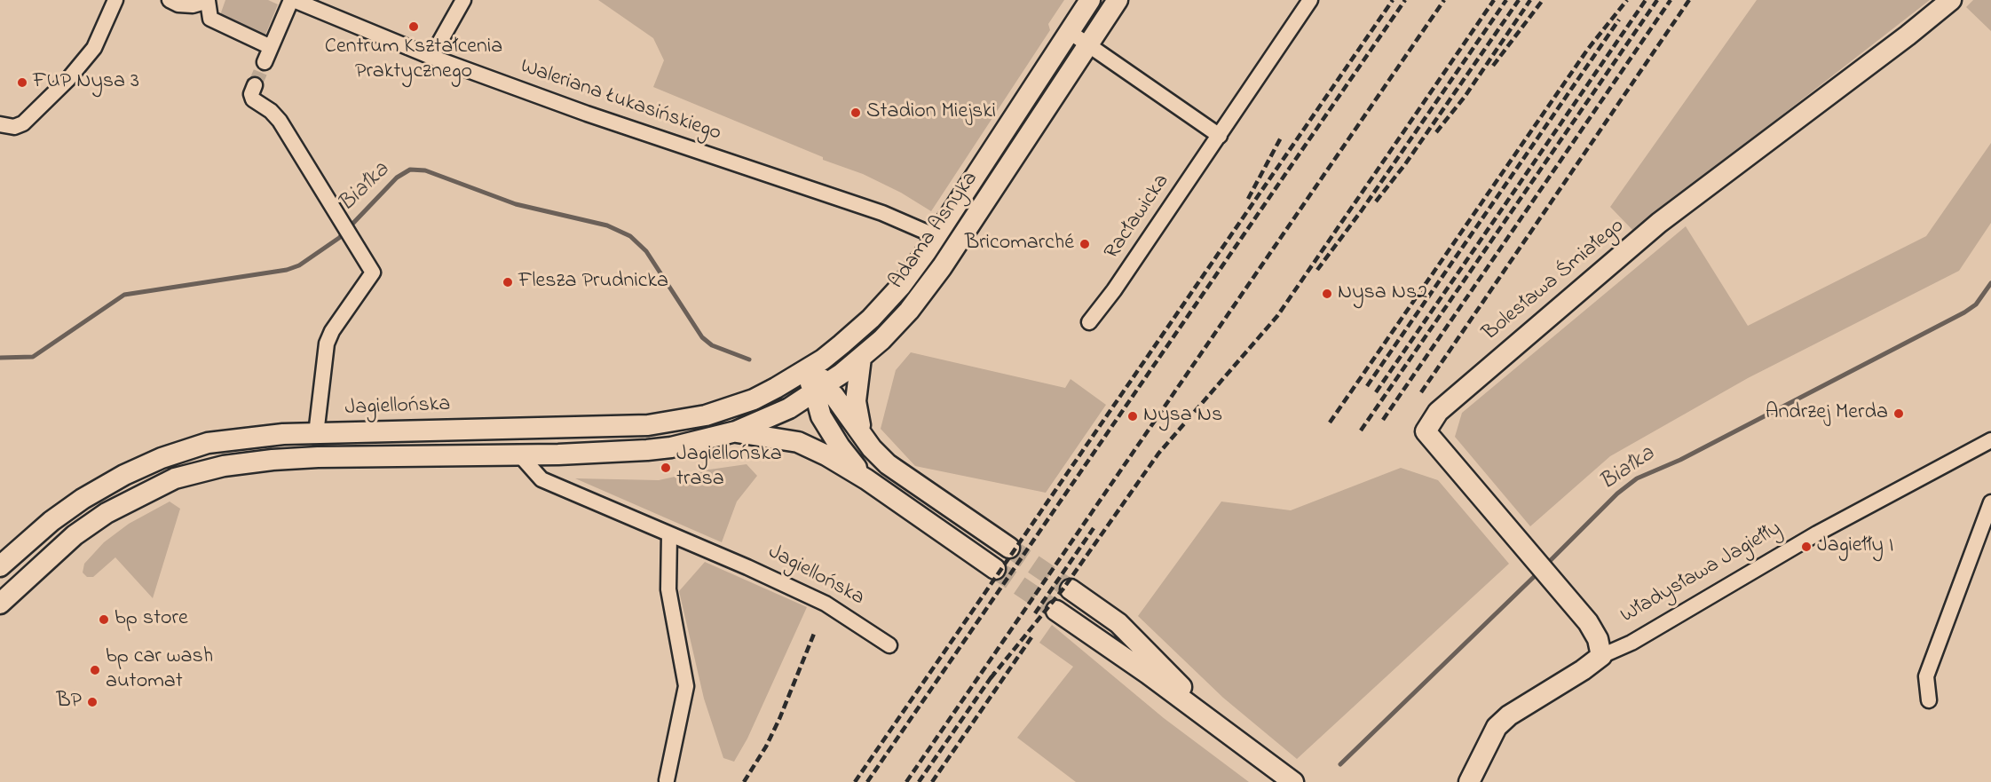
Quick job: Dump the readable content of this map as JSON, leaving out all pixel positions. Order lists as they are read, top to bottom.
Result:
{
  "streets": {
    "main road": [
      "Adama Asnyka",
      "Bolesława Śmiałego",
      "Jagiellońska",
      "Władysława Jagiełły"
    ],
    "street": ["Waleriana Łukasińskiego", "Racławicka"]
  },
  "crossings": [
    ["Waleriana Łukasińskiego", "Adama Asnyka"],
    ["Adama Asnyka", "Jagiellońska"],
    ["Bolesława Śmiałego", "Władysława Jagiełły"]
  ],
  "water": ["Białka"],
  "places": [
    "Centrum Kształcenia Praktycznego",
    "FUP Nysa 3",
    "Stadion Miejski",
    "Bricomarché",
    "Flesza Prudnicka",
    "Nysa Ns2",
    "Andrzej Merda",
    "Nysa Ns",
    "Jagiellońska trasa",
    "Jagiełły I",
    "bp store",
    "bp car wash automat",
    "BP"
  ]
}
